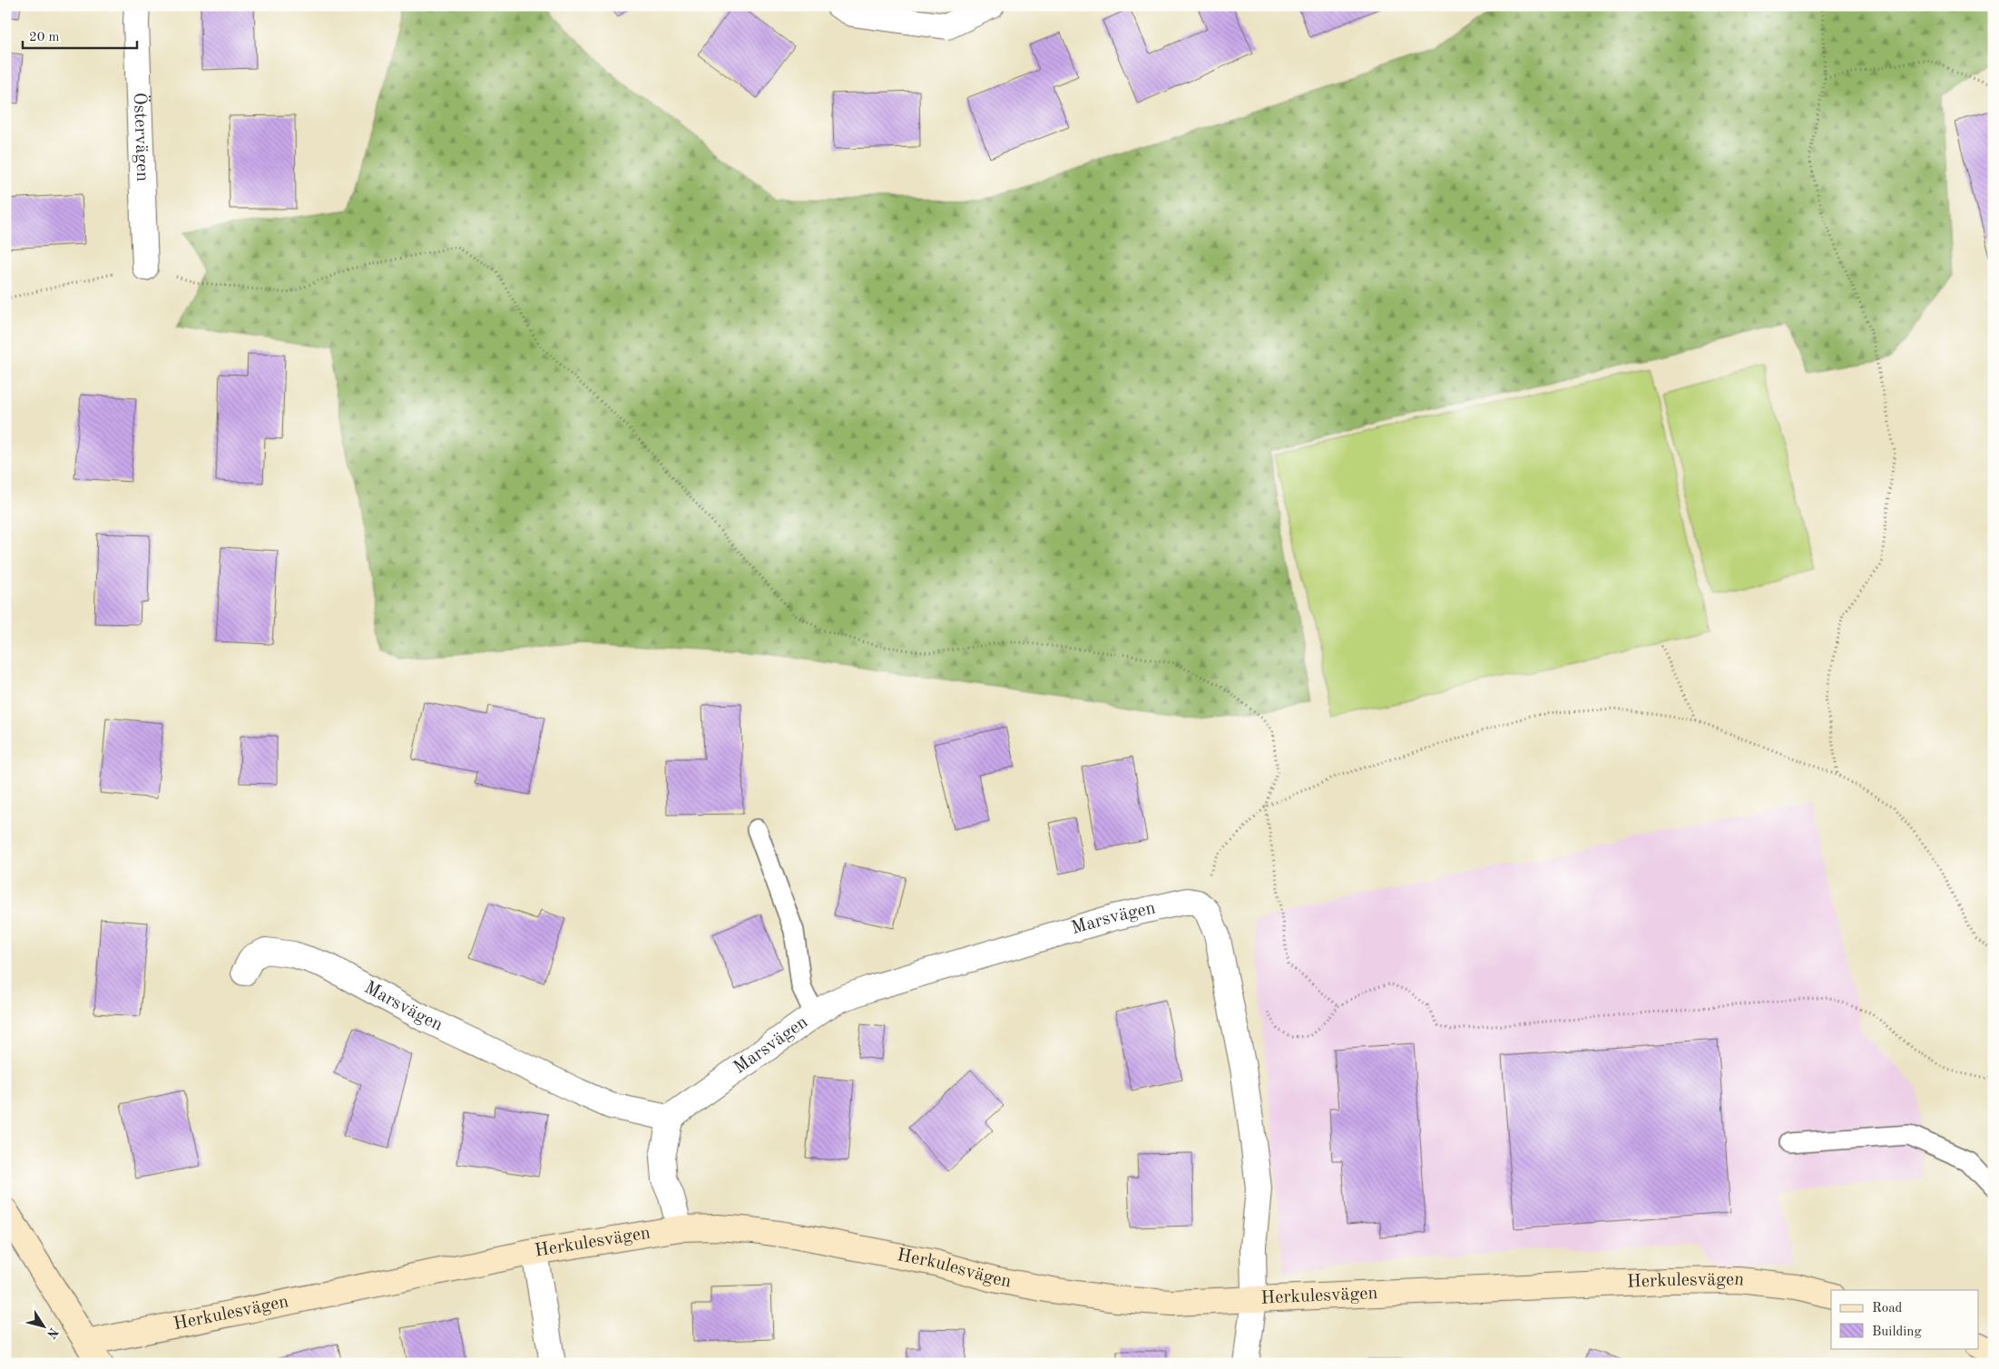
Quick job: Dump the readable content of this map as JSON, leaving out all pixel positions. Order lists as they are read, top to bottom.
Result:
{
  "streets": {
    "street": ["Östervägen", "Marsvägen", "Herkulesvägen"]
  },
  "legend": ["Road", "Building"],
  "scale_bar": "20 m",
  "north": "bottom right"
}
